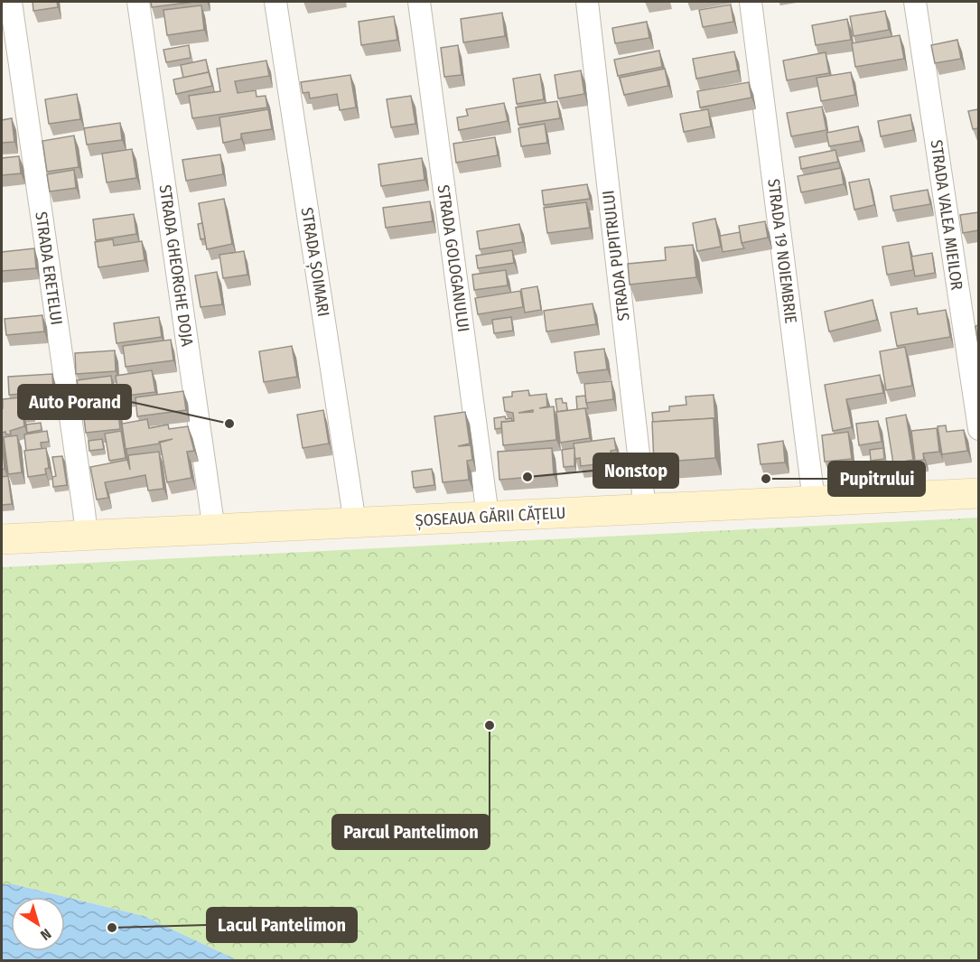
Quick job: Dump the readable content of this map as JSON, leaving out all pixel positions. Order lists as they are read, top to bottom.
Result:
{
  "streets": {
    "main road": ["ȘOSEAUA GĂRII CĂȚELU"],
    "street": [
      "STRADA VALEA MIEILOR",
      "STRADA 19 NOIEMBRIE",
      "STRADA PUPITRULUI",
      "STRADA GOLOGANULUI",
      "STRADA ȘOIMARI",
      "STRADA GHEORGHE DOJA",
      "STRADA ERETELUI"
    ]
  },
  "crossings": [
    ["STRADA 19 NOIEMBRIE", "ȘOSEAUA GĂRII CĂȚELU"],
    ["STRADA PUPITRULUI", "ȘOSEAUA GĂRII CĂȚELU"],
    ["STRADA GOLOGANULUI", "ȘOSEAUA GĂRII CĂȚELU"],
    ["STRADA ȘOIMARI", "ȘOSEAUA GĂRII CĂȚELU"],
    ["STRADA GHEORGHE DOJA", "ȘOSEAUA GĂRII CĂȚELU"],
    ["STRADA ERETELUI", "ȘOSEAUA GĂRII CĂȚELU"]
  ],
  "places": [
    "Auto Porand",
    "Nonstop",
    "Pupitrului",
    "Parcul Pantelimon",
    "Lacul Pantelimon"
  ],
  "north": "bottom right"
}
